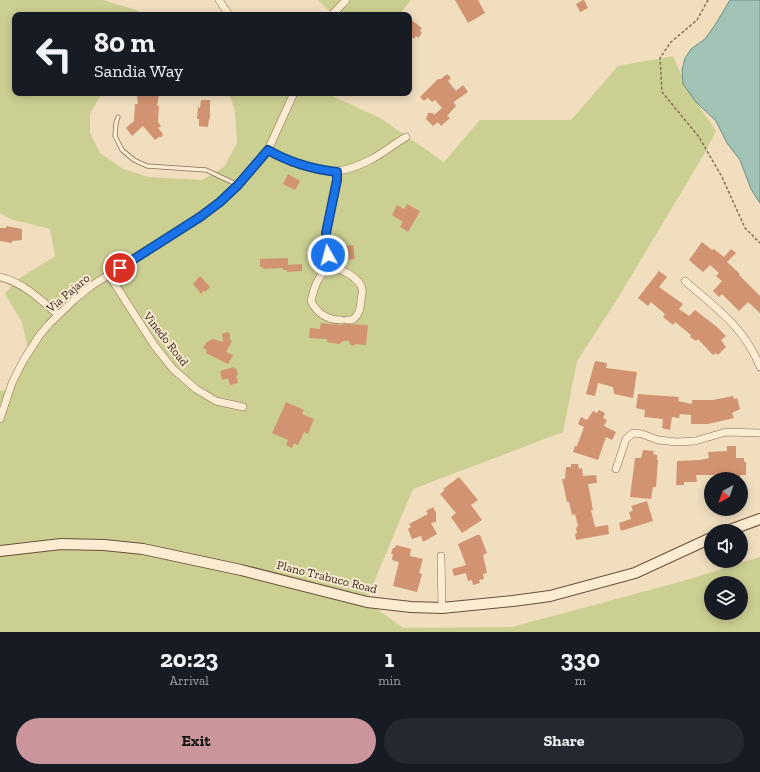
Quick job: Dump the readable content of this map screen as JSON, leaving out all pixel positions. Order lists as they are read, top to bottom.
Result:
{
  "streets": {
    "street": ["Via Pajaro", "Vinedo Road", "Plano Trabuco Road"]
  },
  "crossings": [
    ["Via Pajaro", "Vinedo Road"]
  ],
  "north": "bottom left",
  "page": {
    "turn": ["80 m", "Sandia Way"],
    "eta": [
      "20:23",
      "Arrival",
      "1",
      "min",
      "330",
      "m"
    ],
    "buttons": ["Exit", "Share"]
  }
}
